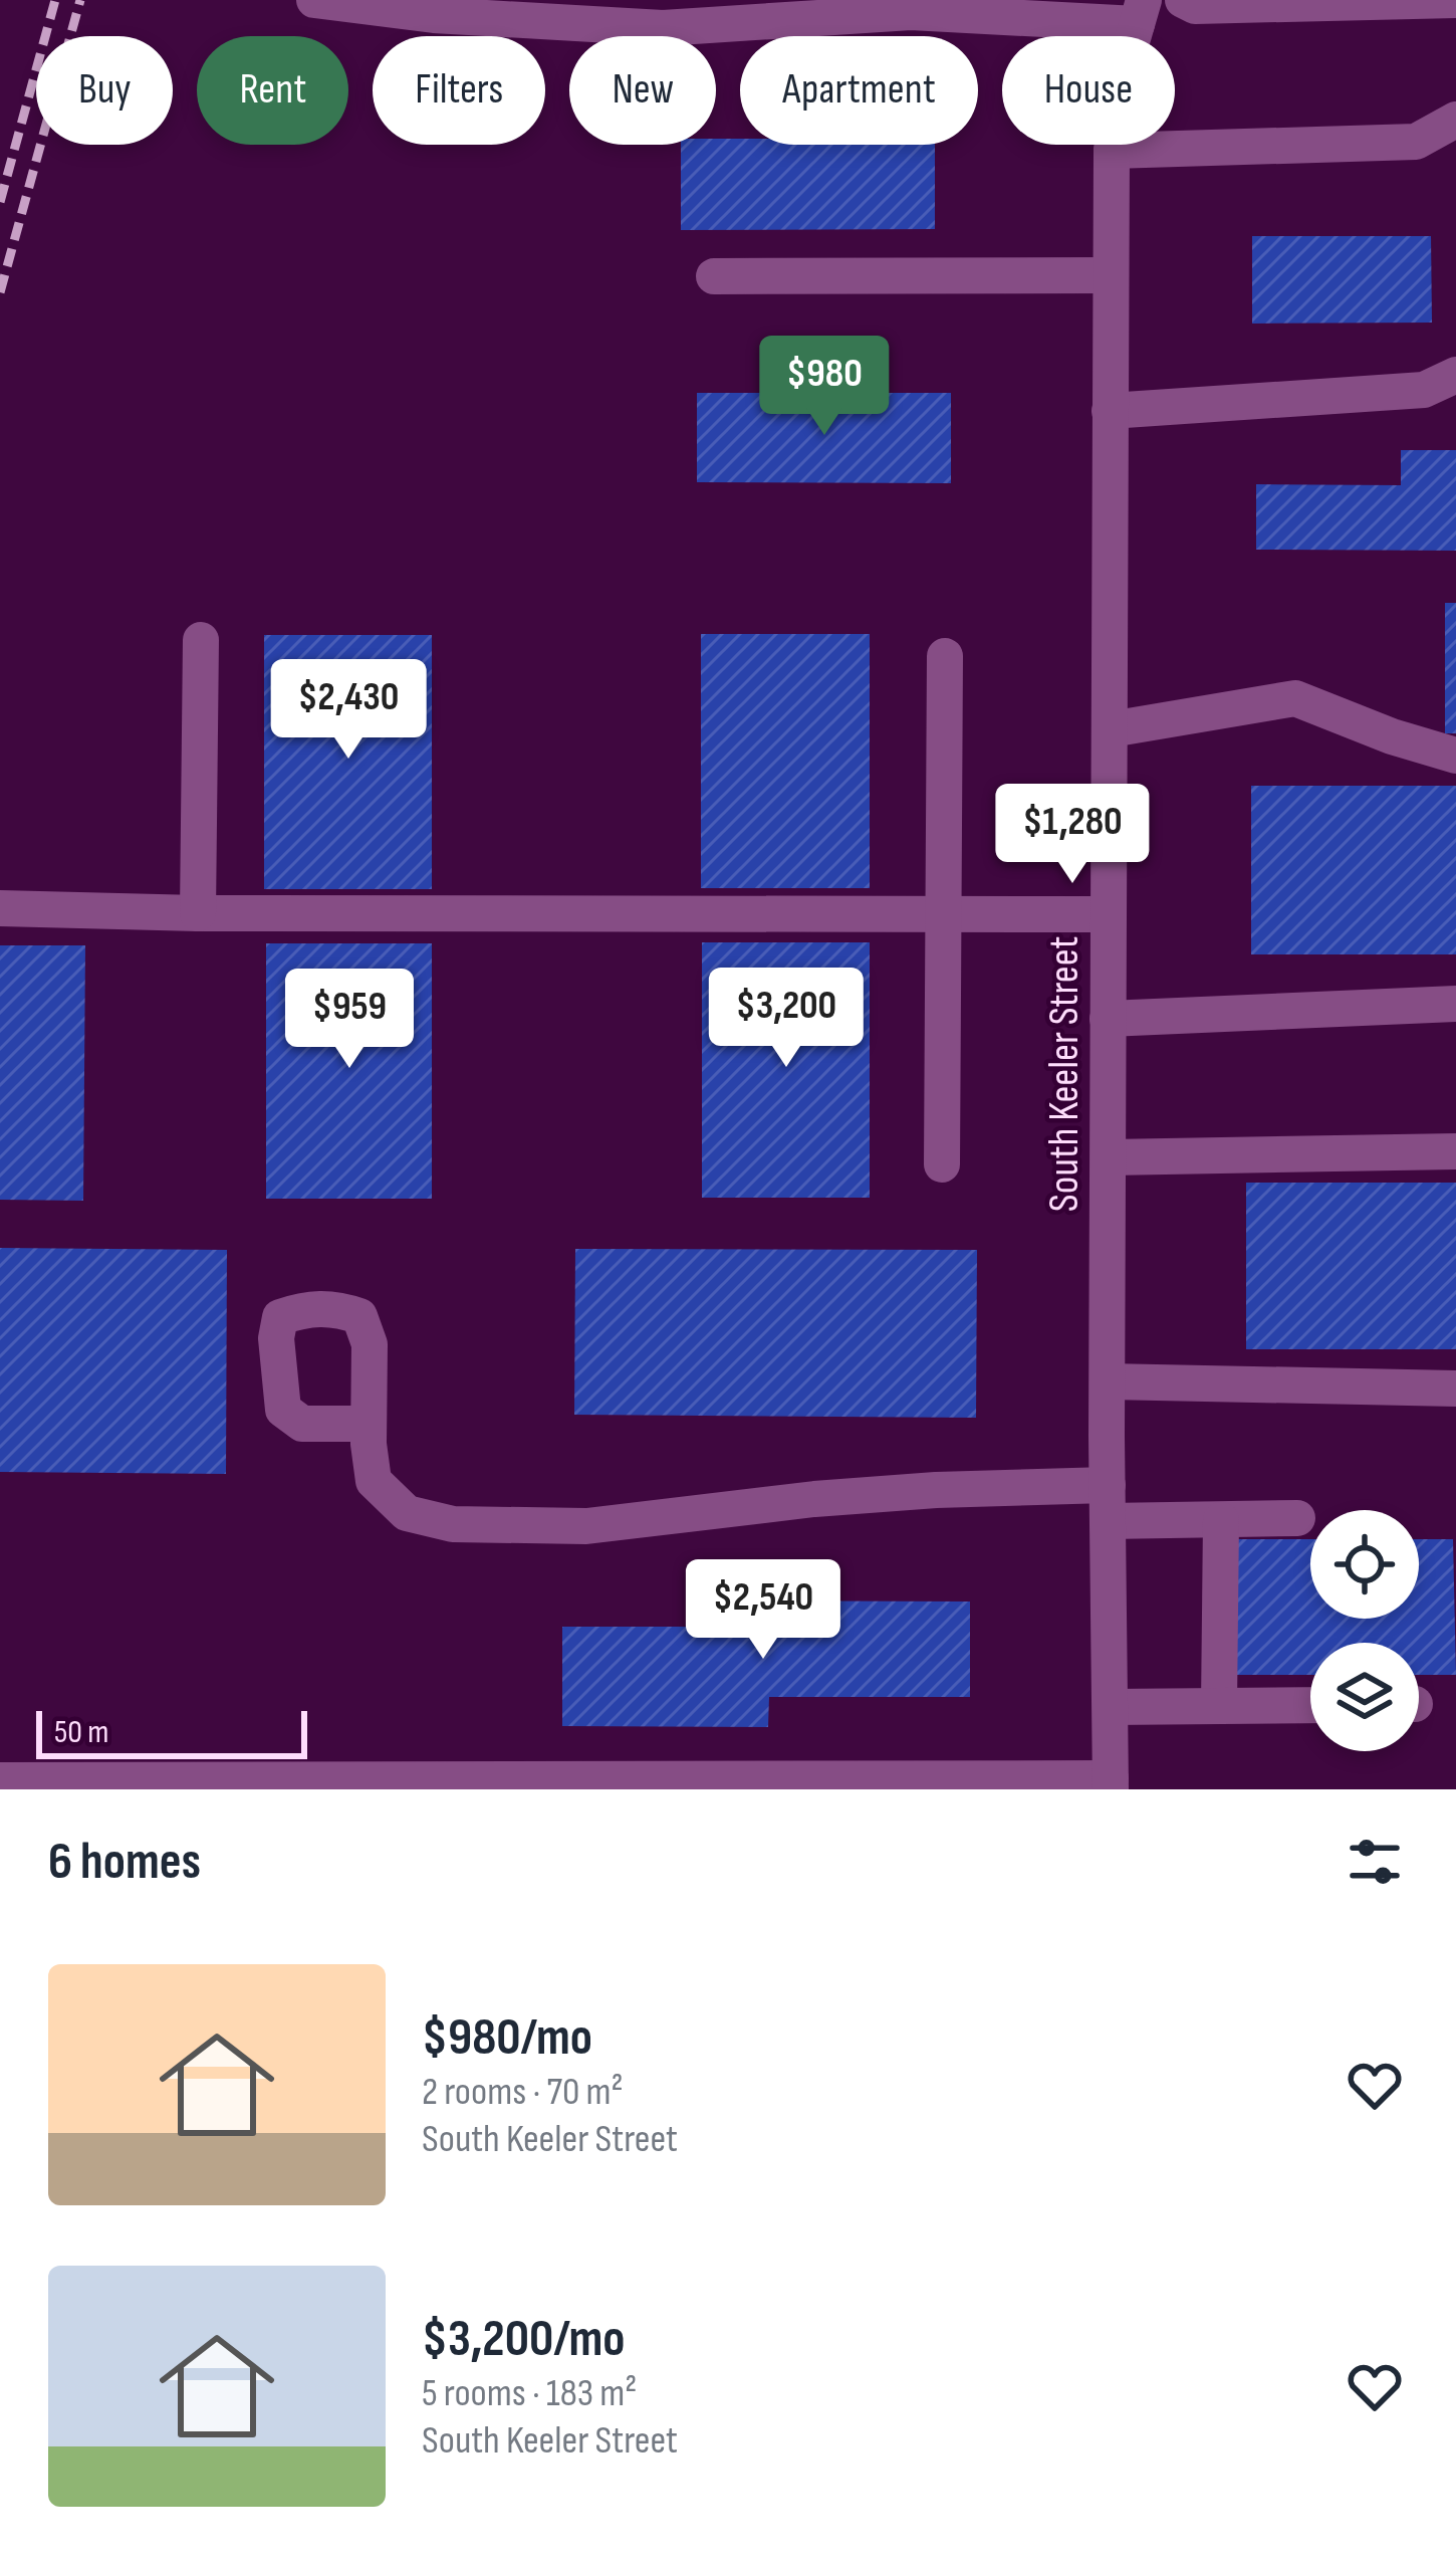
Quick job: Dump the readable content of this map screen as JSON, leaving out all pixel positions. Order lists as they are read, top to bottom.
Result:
{
  "streets": {
    "street": ["South Keeler Street"]
  },
  "scale_bar": "50 m",
  "page": {
    "chip": [
      "Buy",
      "Rent",
      "Filters",
      "New",
      "Apartment",
      "House"
    ],
    "price": [
      "$980",
      "$2,430",
      "$1,280",
      "$3,200",
      "$959",
      "$2,540"
    ],
    "scale": "50 m",
    "heading": "6 homes",
    "list": [
      {
        "name": "$980/mo",
        "note": "2 rooms · 70 m² · South Keeler Street"
      },
      {
        "name": "$3,200/mo",
        "note": "5 rooms · 183 m² · South Keeler Street"
      }
    ]
  }
}
